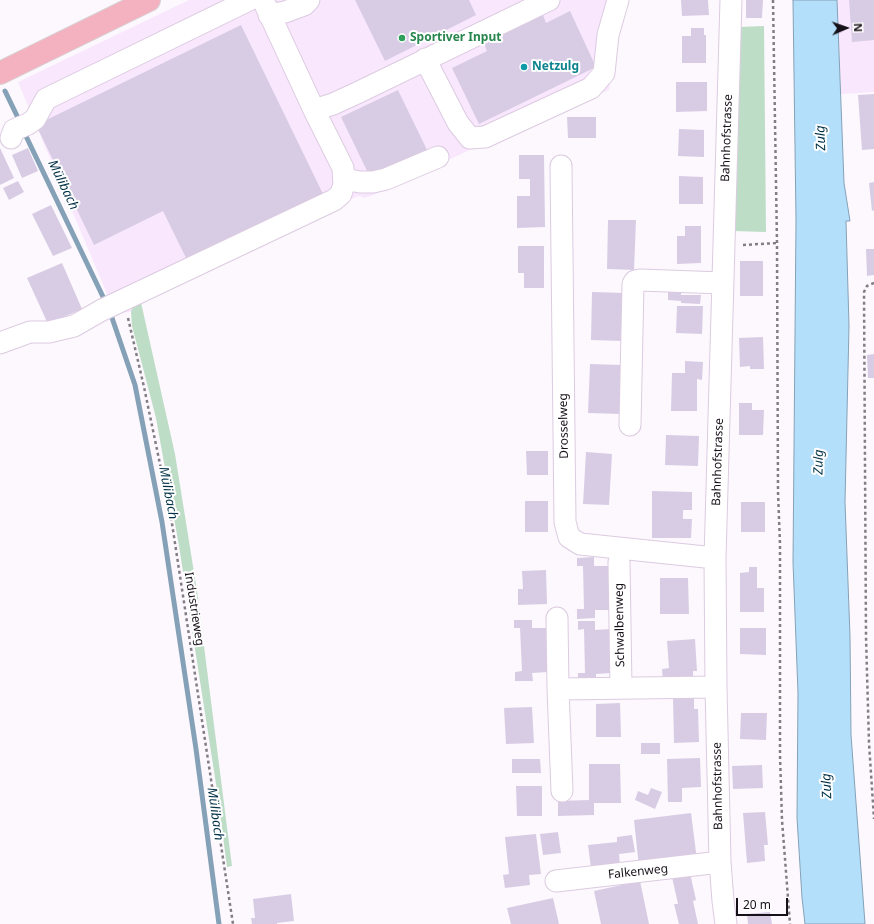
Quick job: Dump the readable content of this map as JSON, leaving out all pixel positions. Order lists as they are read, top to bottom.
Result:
{
  "streets": {
    "street": [
      "Bahnhofstrasse",
      "Drosselweg",
      "Schwalbenweg",
      "Falkenweg"
    ],
    "path": ["Industrieweg"]
  },
  "crossings": [
    ["Bahnhofstrasse", "Drosselweg"],
    ["Bahnhofstrasse", "Falkenweg"]
  ],
  "water": ["Zulg", "Mülibach"],
  "places": ["Sportiver Input", "Netzulg"],
  "scale_bar": "20 m",
  "north": "right"
}
